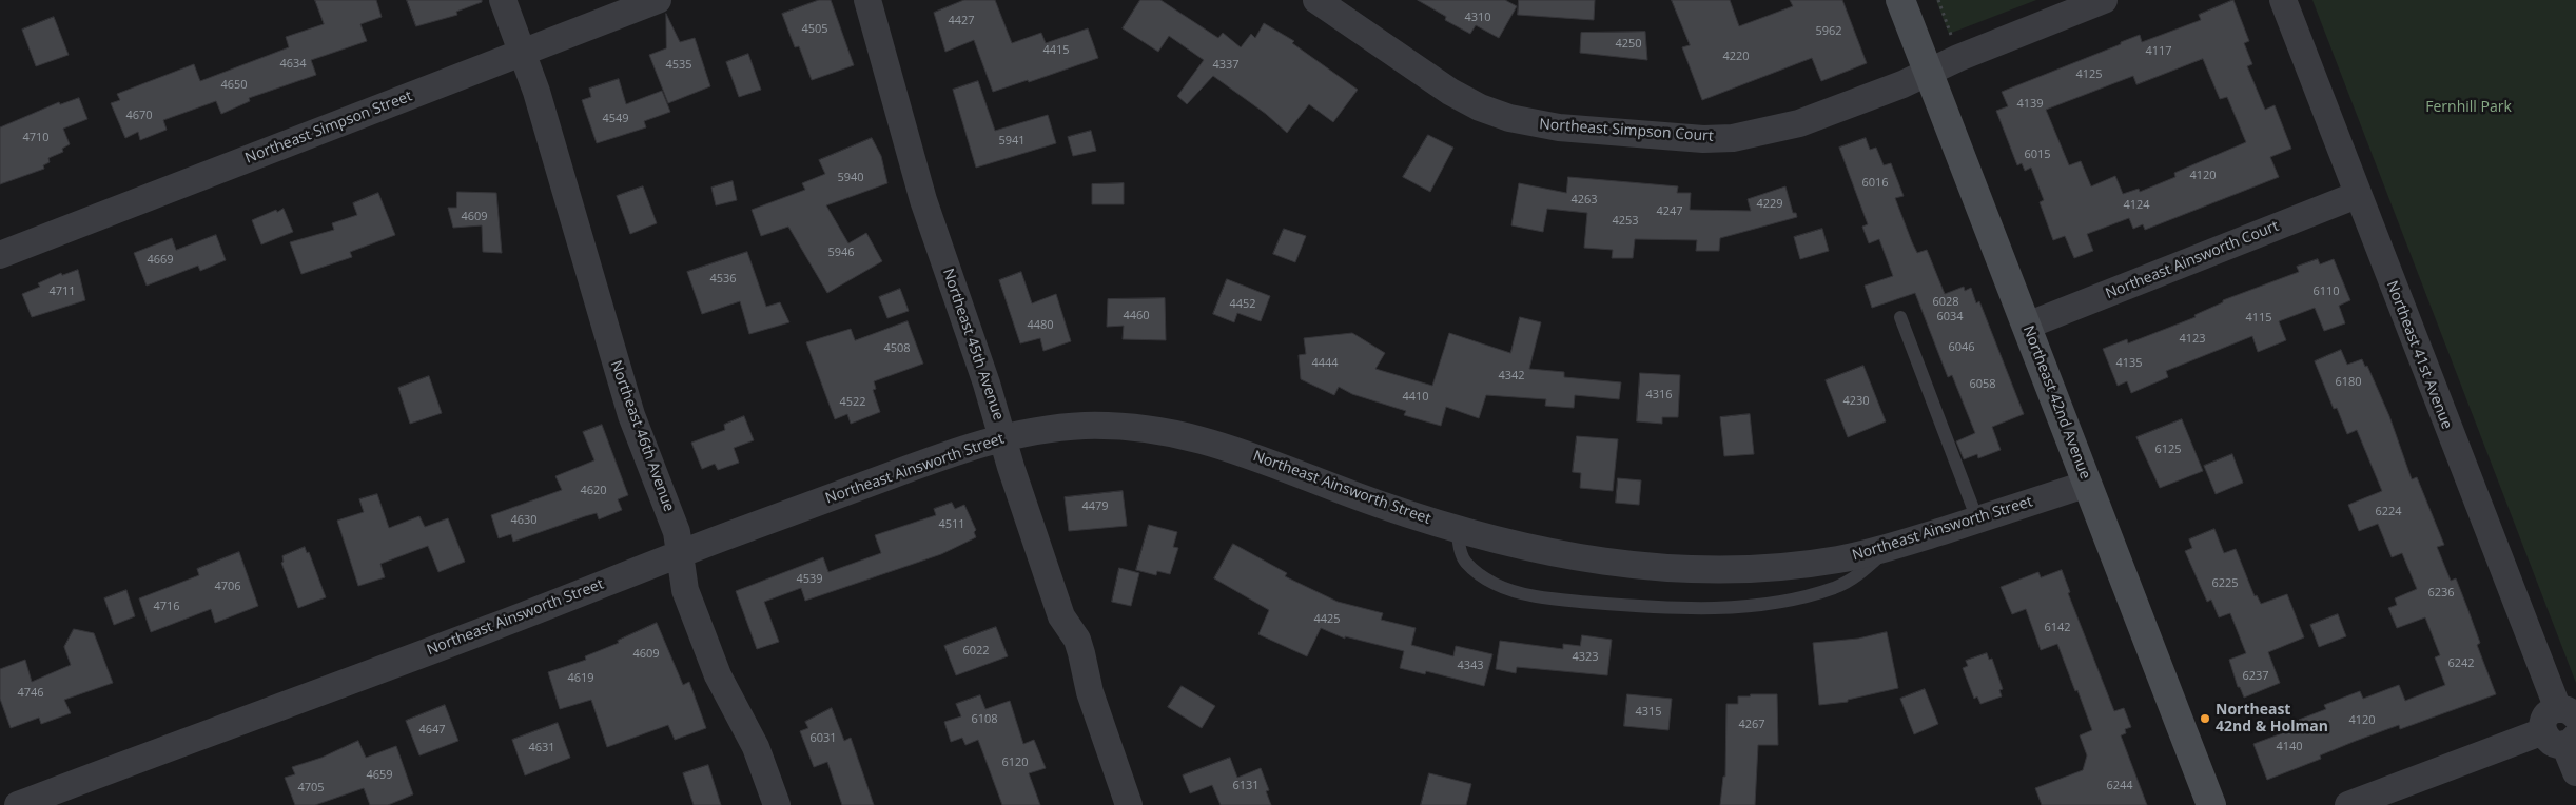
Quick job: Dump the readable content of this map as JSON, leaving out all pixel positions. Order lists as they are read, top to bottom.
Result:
{
  "streets": {
    "street": [
      "Northeast Simpson Street",
      "Northeast Simpson Court",
      "Northeast Ainsworth Court",
      "Northeast 45th Avenue",
      "Northeast 41st Avenue",
      "Northeast 42nd Avenue",
      "Northeast 46th Avenue",
      "Northeast Ainsworth Street"
    ]
  },
  "crossings": [
    ["Northeast Simpson Street", "Northeast 46th Avenue"],
    ["Northeast Simpson Court", "Northeast 42nd Avenue"],
    ["Northeast Ainsworth Court", "Northeast 41st Avenue"],
    ["Northeast Ainsworth Court", "Northeast 42nd Avenue"],
    ["Northeast 45th Avenue", "Northeast Ainsworth Street"],
    ["Northeast 42nd Avenue", "Northeast Ainsworth Street"],
    ["Northeast 46th Avenue", "Northeast Ainsworth Street"]
  ],
  "parks": ["Fernhill Park"],
  "places": ["Northeast 42nd & Holman"],
  "house_numbers": [
    "4310",
    "4427",
    "4505",
    "5962",
    "4250",
    "4415",
    "4117",
    "4220",
    "4634",
    "4535",
    "4337",
    "4125",
    "4650",
    "4139",
    "4670",
    "4549",
    "4710",
    "5941",
    "6015",
    "4120",
    "5940",
    "6016",
    "4263",
    "4229",
    "4124",
    "4247",
    "4609",
    "4253",
    "5946",
    "4669",
    "4536",
    "4711",
    "6110",
    "6028",
    "4452",
    "4460",
    "6034",
    "4115",
    "4480",
    "4123",
    "6046",
    "4508",
    "4444",
    "4135",
    "4342",
    "6180",
    "6058",
    "4316",
    "4410",
    "4230",
    "4522",
    "6125",
    "4620",
    "4479",
    "6224",
    "4630",
    "4511",
    "4539",
    "6225",
    "4706",
    "6236",
    "4716",
    "4425",
    "6142",
    "6022",
    "4609",
    "4323",
    "6242",
    "4343",
    "6237",
    "4619",
    "4746",
    "4315",
    "6108",
    "4120",
    "4267",
    "4647",
    "6031",
    "4140",
    "4631",
    "6120",
    "4659",
    "6131",
    "6244",
    "4705"
  ]
}
